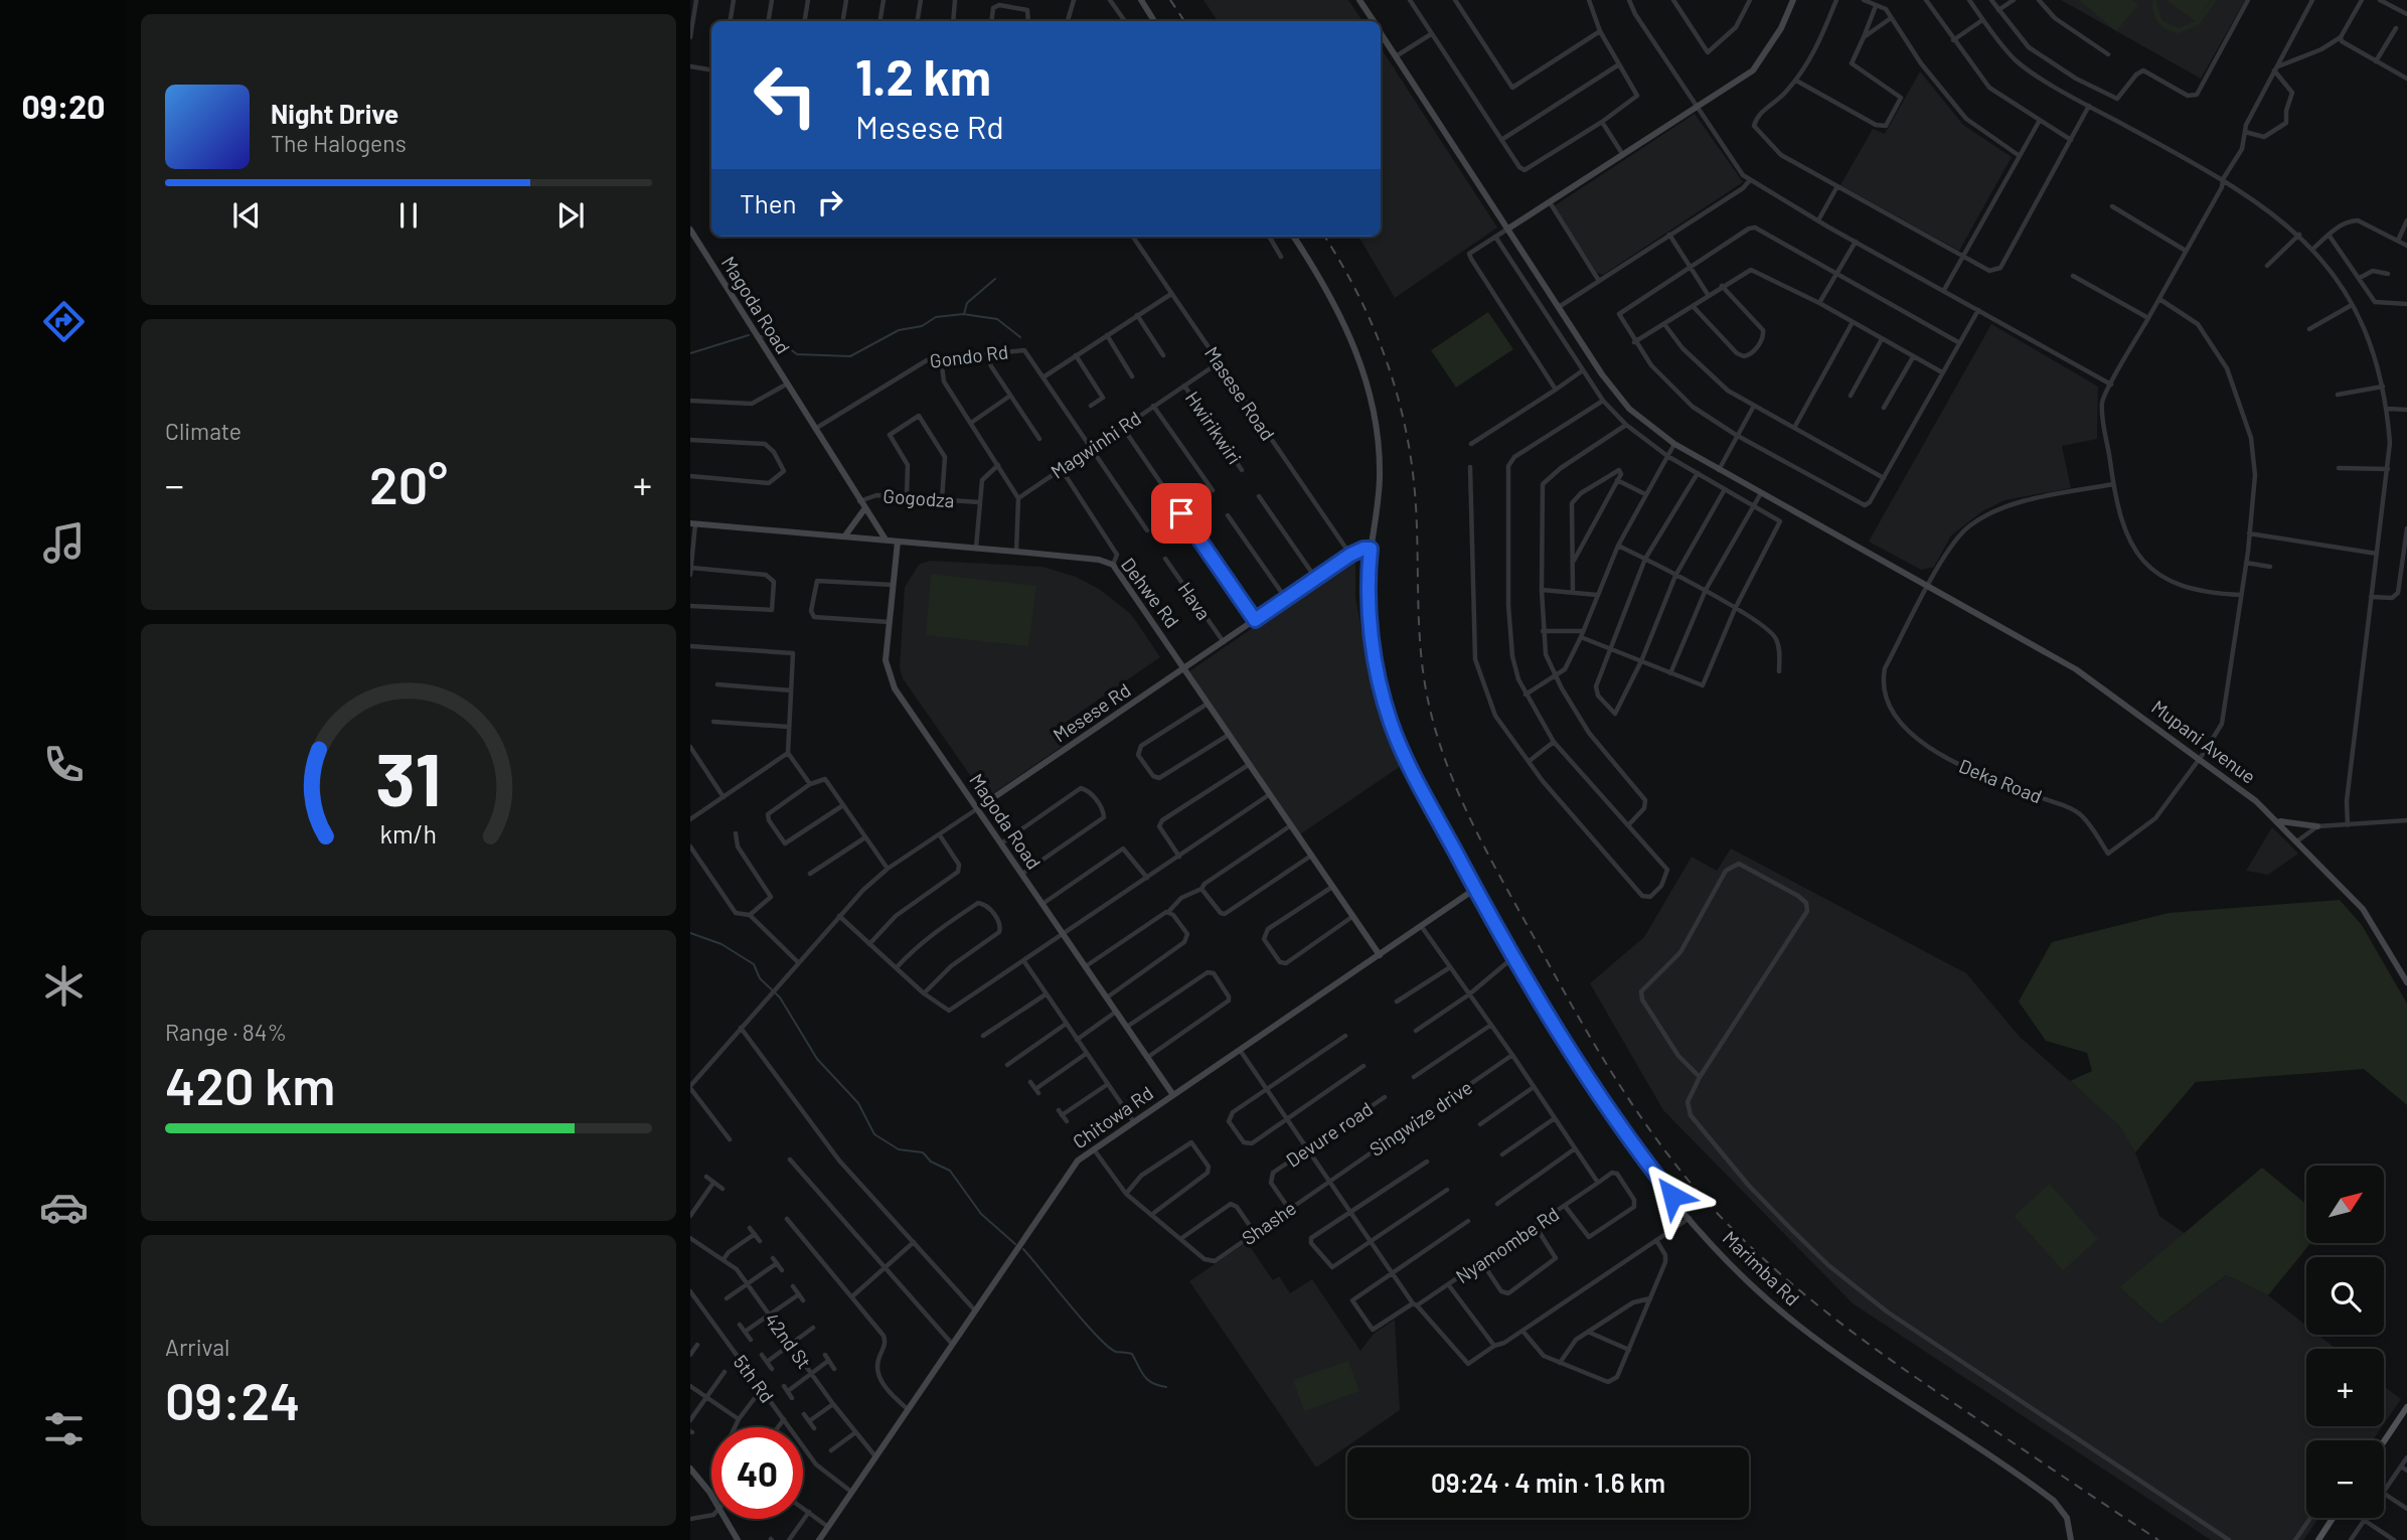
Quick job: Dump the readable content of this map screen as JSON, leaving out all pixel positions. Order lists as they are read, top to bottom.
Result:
{
  "streets": {
    "street": [
      "Magoda Road",
      "Gondo Rd",
      "Masese Road",
      "Hwirikwiri",
      "Magwinhi Rd",
      "Gogodza",
      "Dehwe Rd",
      "Hava",
      "Mesese Rd",
      "Mupani Avenue",
      "Deka Road",
      "Chitowa Rd",
      "Singwize drive",
      "Devure road",
      "Shashe",
      "Nyamombe Rd",
      "Marimba Rd",
      "42nd St",
      "5th Rd"
    ]
  },
  "crossings": [
    ["Magoda Road", "Gondo Rd"],
    ["Magoda Road", "Gogodza"],
    ["Magoda Road", "Dehwe Rd"],
    ["Magoda Road", "Mesese Rd"],
    ["Magoda Road", "Chitowa Rd"],
    ["Gondo Rd", "Magwinhi Rd"],
    ["Masese Road", "Magwinhi Rd"],
    ["Masese Road", "Mesese Rd"],
    ["Hwirikwiri", "Magwinhi Rd"],
    ["Dehwe Rd", "Mesese Rd"],
    ["Dehwe Rd", "Chitowa Rd"],
    ["Hava", "Mesese Rd"],
    ["Mesese Rd", "Marimba Rd"],
    ["Mupani Avenue", "Deka Road"],
    ["Chitowa Rd", "Marimba Rd"],
    ["Chitowa Rd", "42nd St"],
    ["Chitowa Rd", "5th Rd"],
    ["Singwize drive", "Shashe"],
    ["Devure road", "Shashe"]
  ],
  "north": "top right",
  "page": {
    "tabs": "09:20",
    "turn": ["1.2 km", "Mesese Rd"],
    "song": ["Night Drive", "The Halogens"],
    "then": "Then",
    "tile": [
      "Climate",
      ["Range · 84%", "420 km"],
      ["Arrival", "09:24"]
    ],
    "heat": ["−", "20°", "+"],
    "map_buttons": ["+", "−"],
    "limit": "40",
    "trip": "09:24 · 4 min · 1.6 km",
    "gauge": ["31", "km/h"]
  }
}
